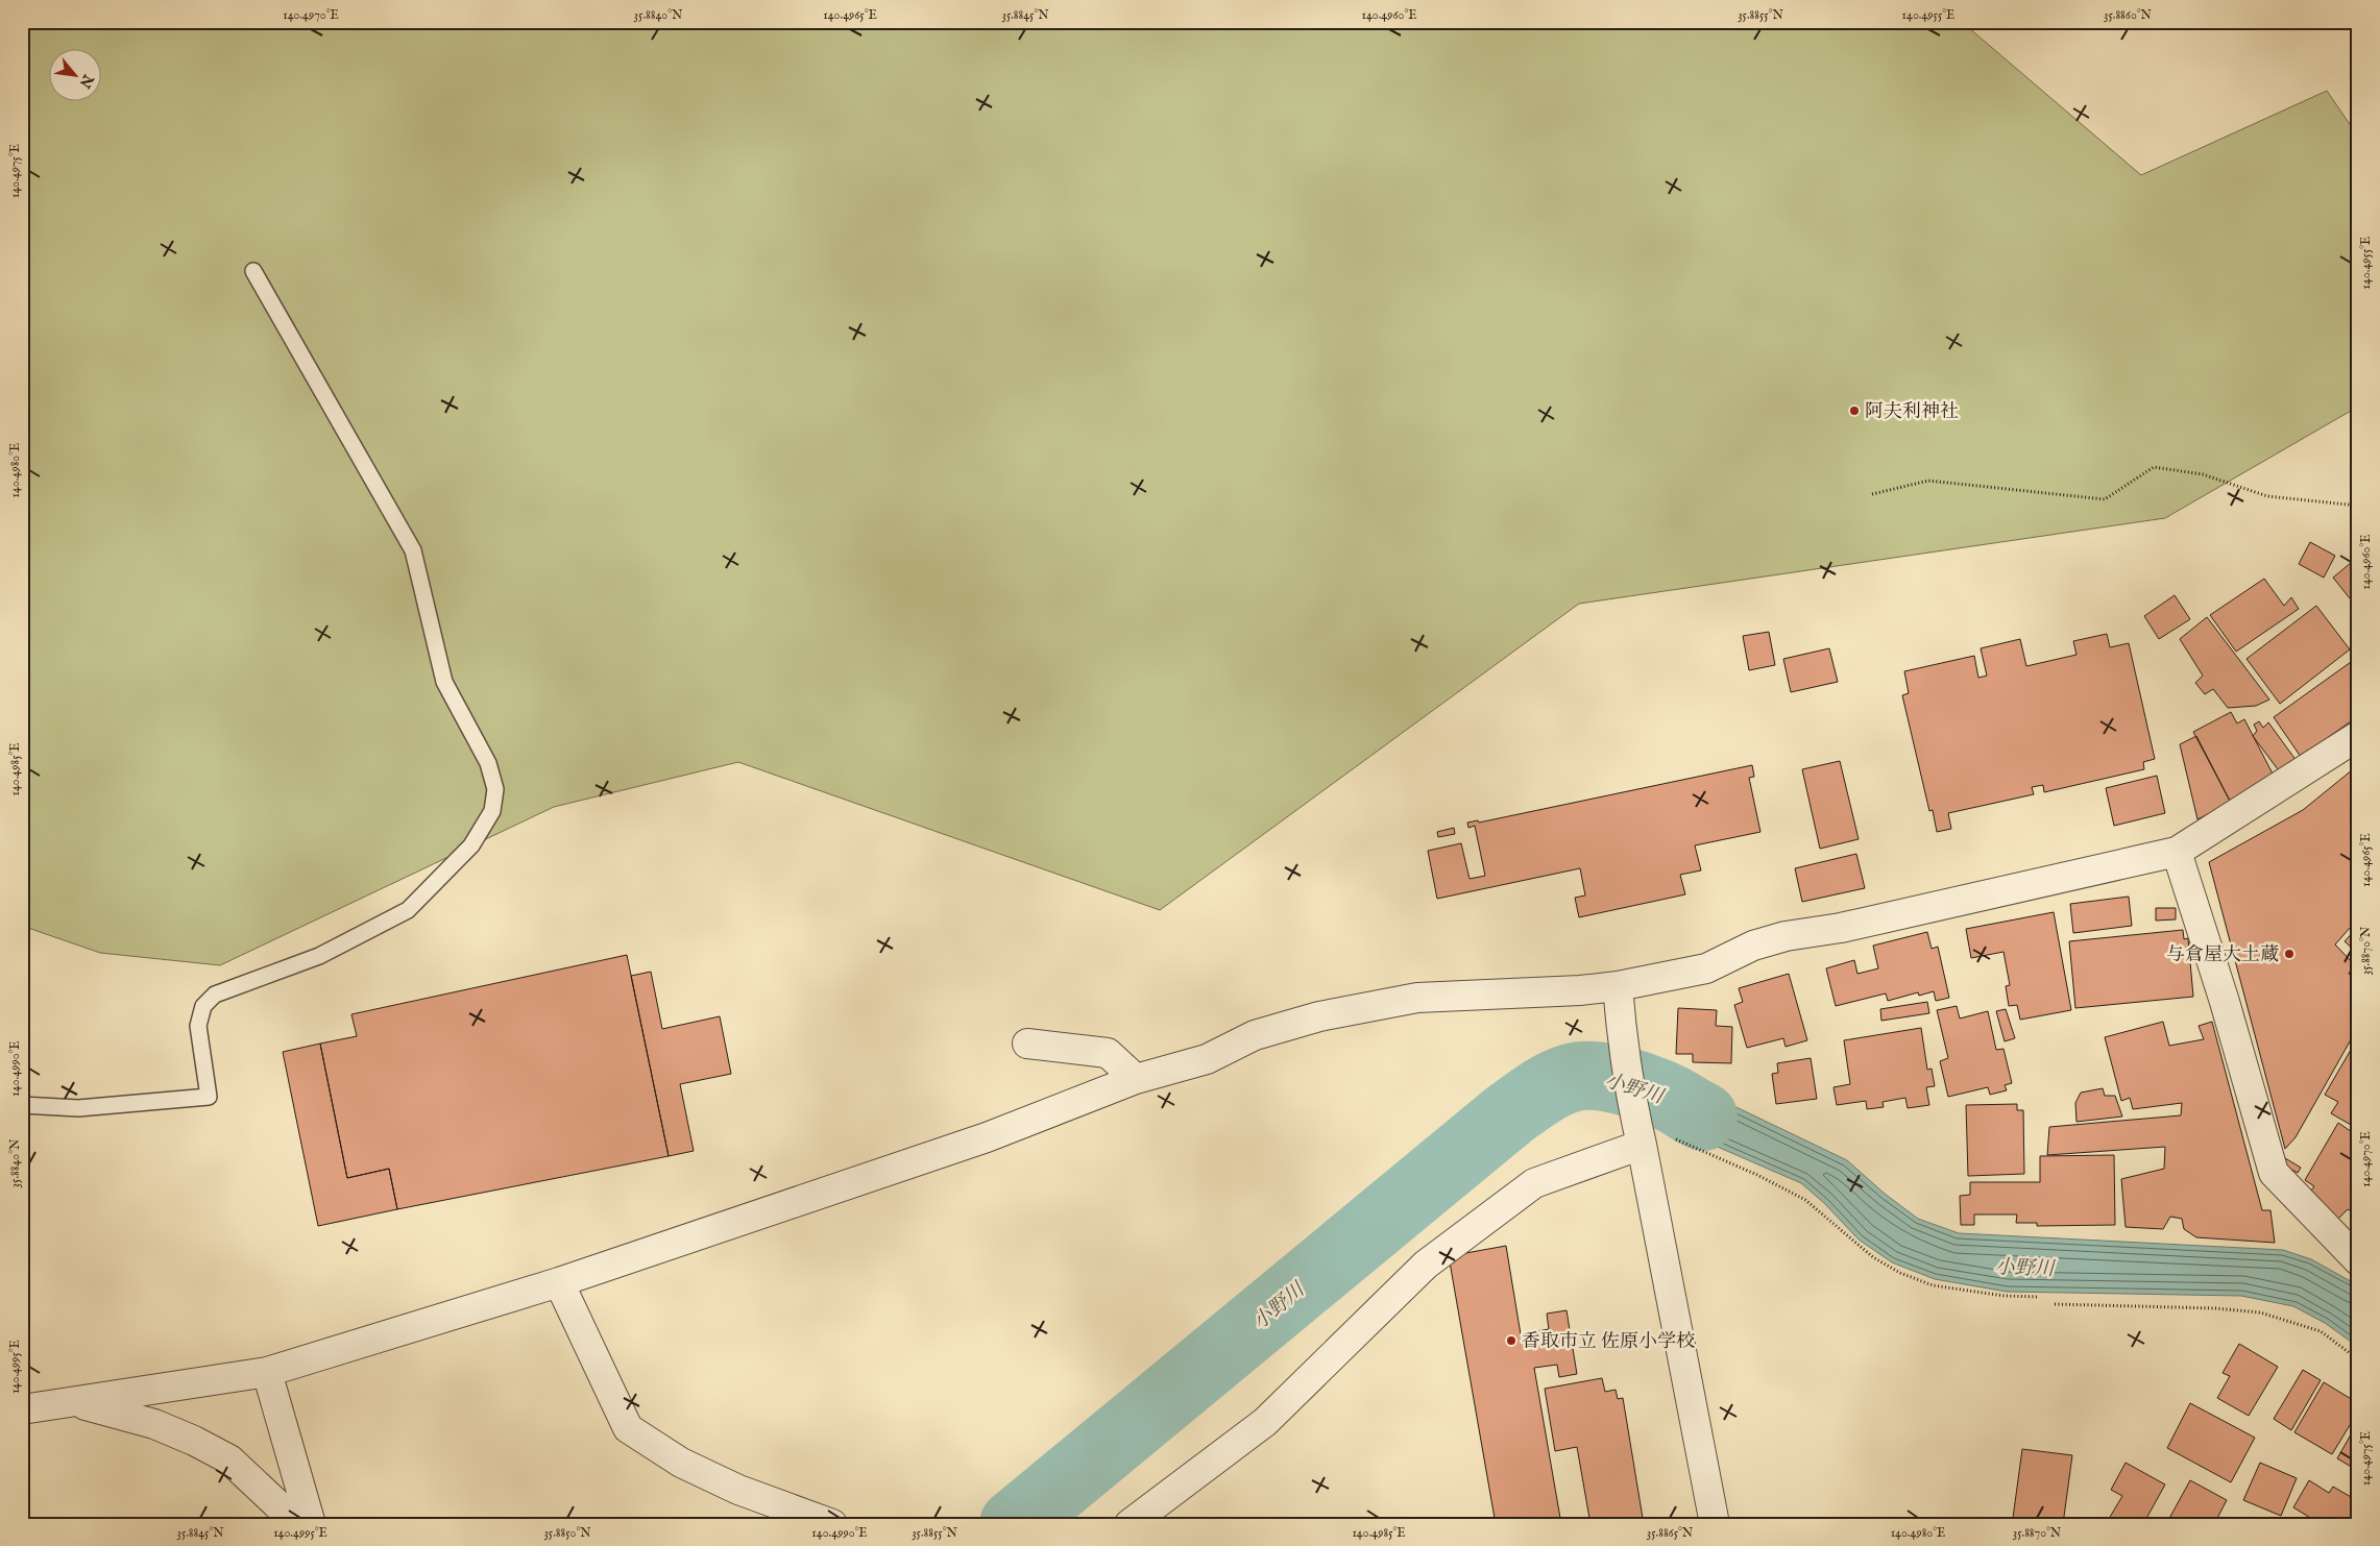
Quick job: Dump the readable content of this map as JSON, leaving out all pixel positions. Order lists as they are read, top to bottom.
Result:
{
  "water": ["小野川"],
  "places": ["阿夫利神社", "与倉屋大土蔵", "香取市立 佐原小学校"],
  "north": "bottom right",
  "coordinates": [
    "140.4970°E",
    "35.8840°N",
    "140.4965°E",
    "35.8845°N",
    "140.4960°E",
    "35.8855°N",
    "140.4955°E",
    "35.8860°N",
    "140.4975°E",
    "140.4980°E",
    "140.4985°E",
    "35.8870°N",
    "140.4990°E",
    "140.4995°E",
    "35.8850°N",
    "35.8865°N"
  ]
}
